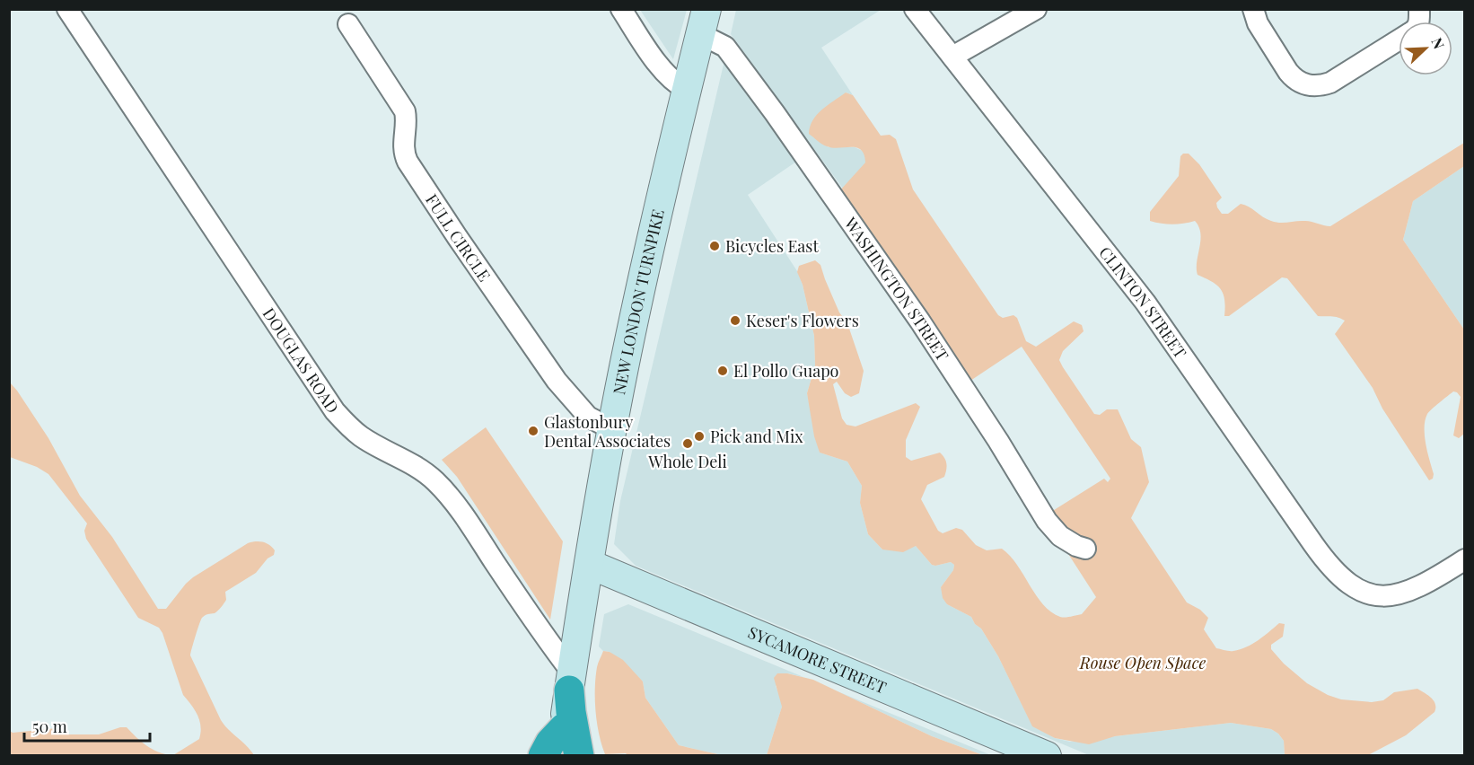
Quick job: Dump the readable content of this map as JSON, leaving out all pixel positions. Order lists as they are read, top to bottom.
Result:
{
  "streets": {
    "main road": ["NEW LONDON TURNPIKE", "SYCAMORE STREET"],
    "street": [
      "FULL CIRCLE",
      "WASHINGTON STREET",
      "CLINTON STREET",
      "DOUGLAS ROAD"
    ]
  },
  "crossings": [
    ["FULL CIRCLE", "NEW LONDON TURNPIKE"],
    ["WASHINGTON STREET", "NEW LONDON TURNPIKE"],
    ["NEW LONDON TURNPIKE", "DOUGLAS ROAD"],
    ["NEW LONDON TURNPIKE", "SYCAMORE STREET"]
  ],
  "parks": ["Rouse Open Space"],
  "places": [
    "Bicycles East",
    "Keser's Flowers",
    "El Pollo Guapo",
    "Glastonbury Dental Associates",
    "Pick and Mix",
    "Whole Deli"
  ],
  "scale_bar": "50 m",
  "north": "top right"
}
